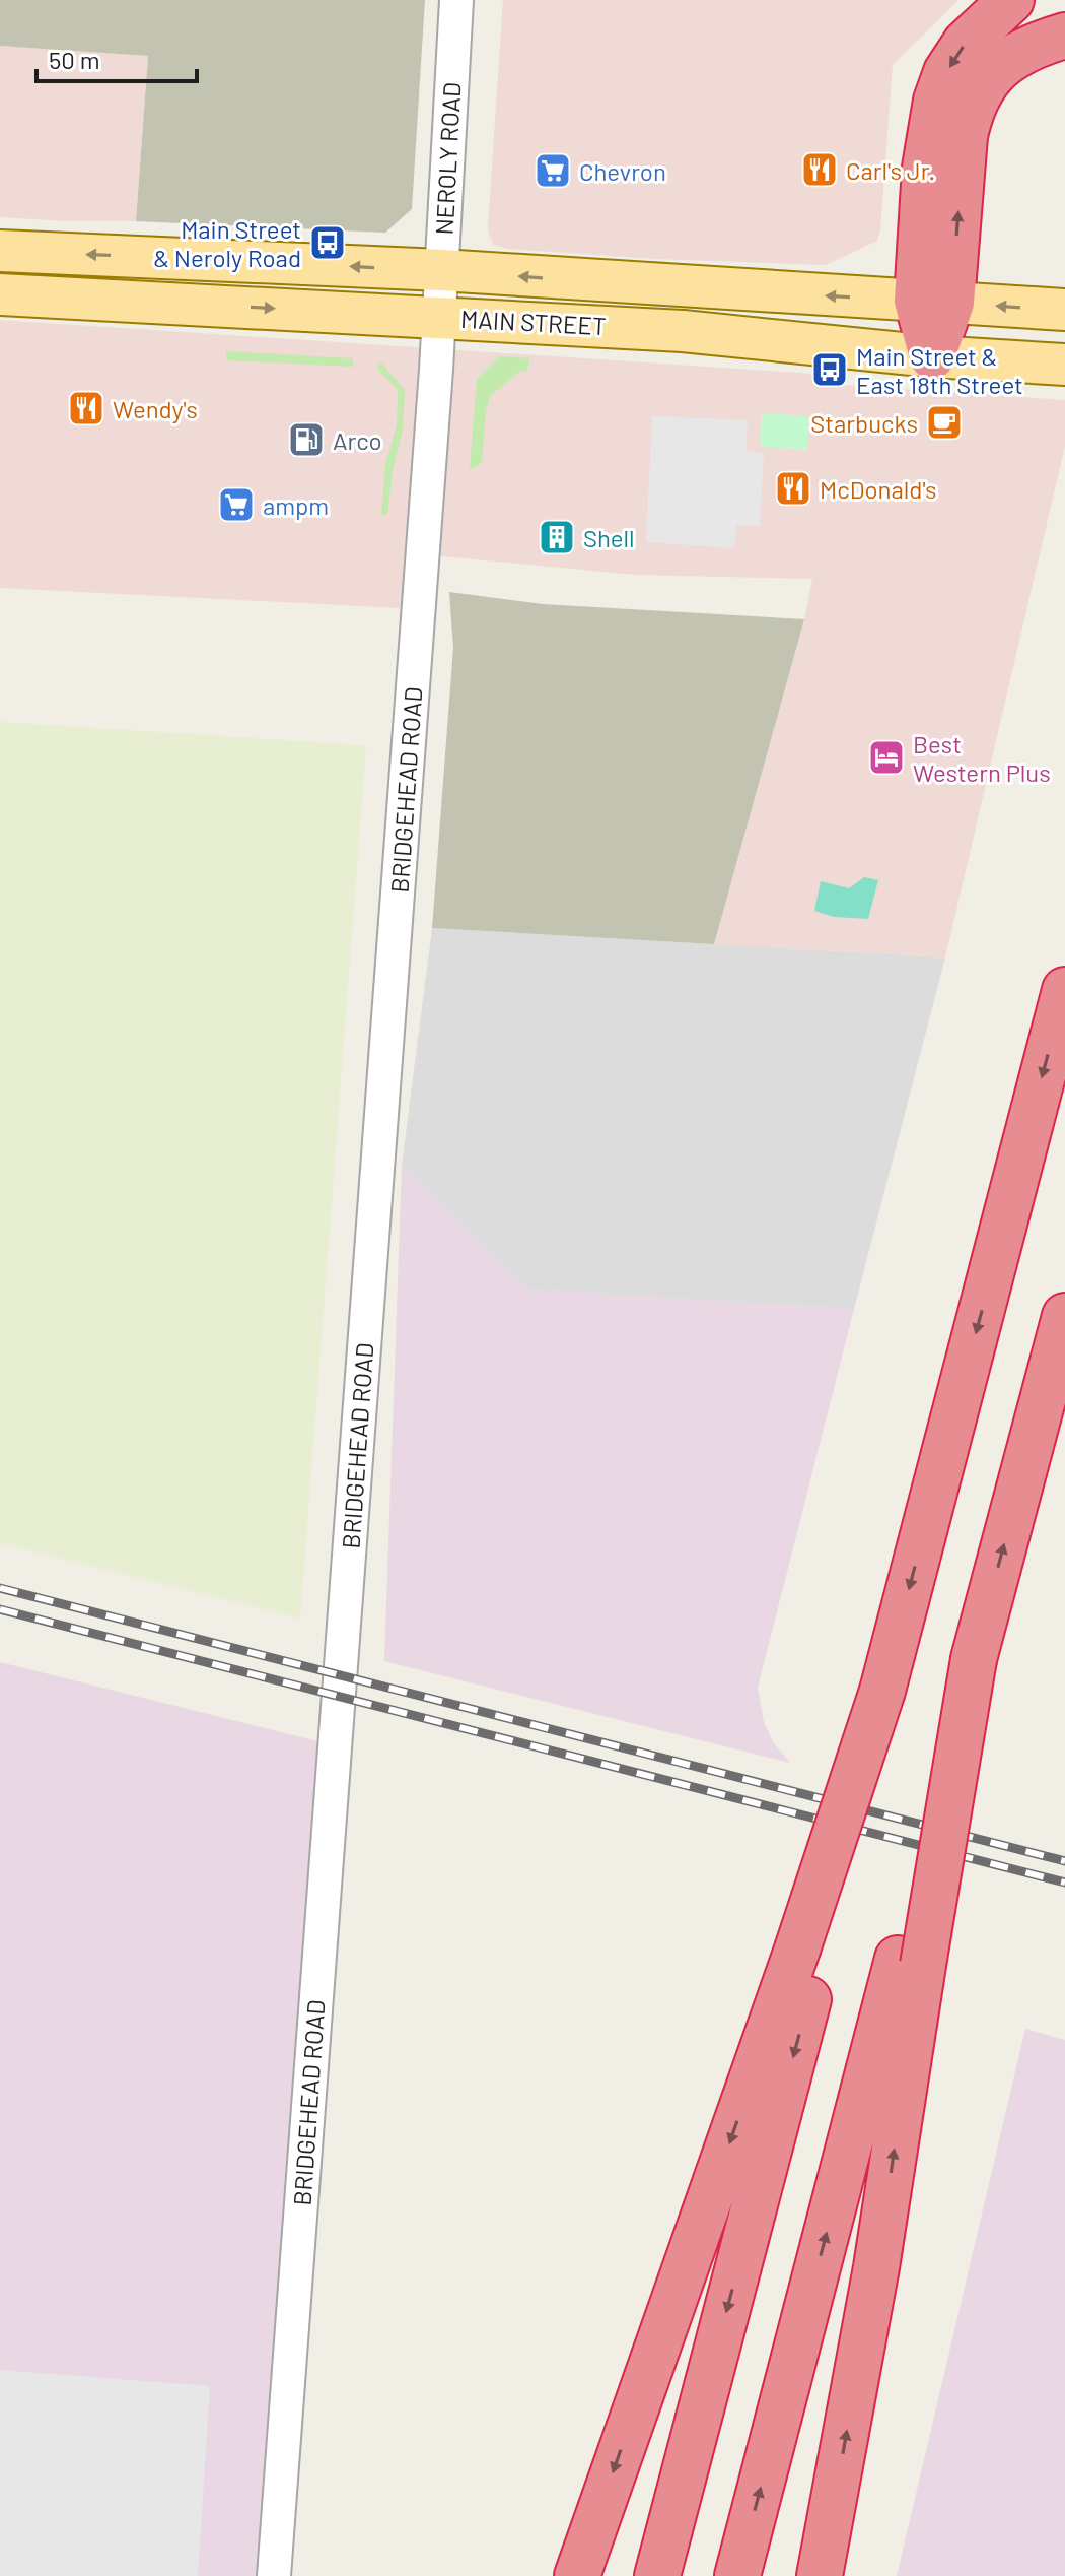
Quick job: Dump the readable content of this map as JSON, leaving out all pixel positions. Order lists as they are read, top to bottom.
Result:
{
  "streets": {
    "main road": ["MAIN STREET"],
    "street": ["NEROLY ROAD", "BRIDGEHEAD ROAD"]
  },
  "crossings": [
    ["NEROLY ROAD", "MAIN STREET"],
    ["NEROLY ROAD", "BRIDGEHEAD ROAD"],
    ["MAIN STREET", "BRIDGEHEAD ROAD"]
  ],
  "places": {
    "restaurant": ["Carl's Jr.", "Wendy's", "McDonald's"],
    "supermarket": ["Chevron", "ampm"],
    "bus stop": ["Main Street & Neroly Road", "Main Street & East 18th Street"],
    "cafe": ["Starbucks"],
    "fuel station": ["Arco"],
    "building": ["Shell"],
    "hotel": ["Best Western Plus"]
  },
  "scale_bar": "50 m"
}
